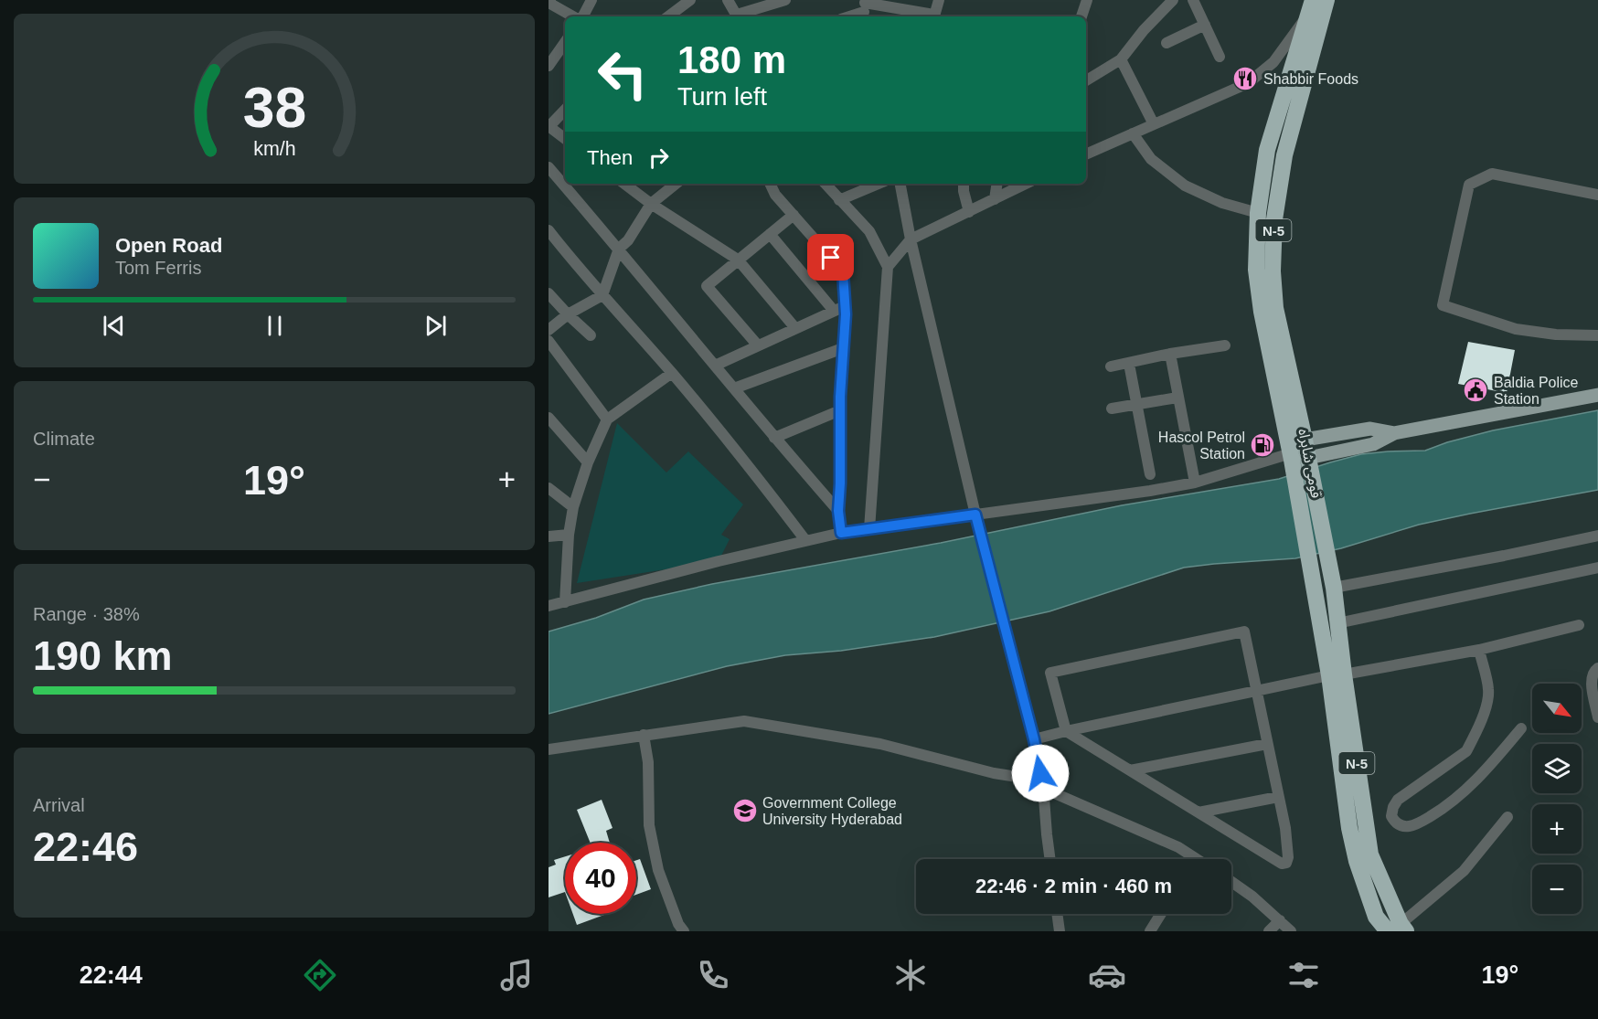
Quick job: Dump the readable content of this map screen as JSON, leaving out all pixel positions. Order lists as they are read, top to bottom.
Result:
{
  "streets": {
    "highway": ["N-5", "قومی شاہراہ"]
  },
  "places": {
    "restaurant": ["Shabbir Foods"],
    "public building": ["Baldia Police Station"],
    "fuel station": ["Hascol Petrol Station"],
    "school or university": ["Government College University Hyderabad"]
  },
  "north": "bottom right",
  "page": {
    "turn": ["180 m", "Turn left"],
    "then": "Then",
    "song": ["Open Road", "Tom Ferris"],
    "tile": [
      "Climate",
      ["Range · 38%", "190 km"],
      ["Arrival", "22:46"]
    ],
    "heat": ["−", "19°", "+"],
    "map_buttons": ["+", "−"],
    "limit": "40",
    "trip": "22:46 · 2 min · 460 m",
    "tabs": ["22:44", "19°"],
    "gauge": ["38", "km/h"]
  }
}
